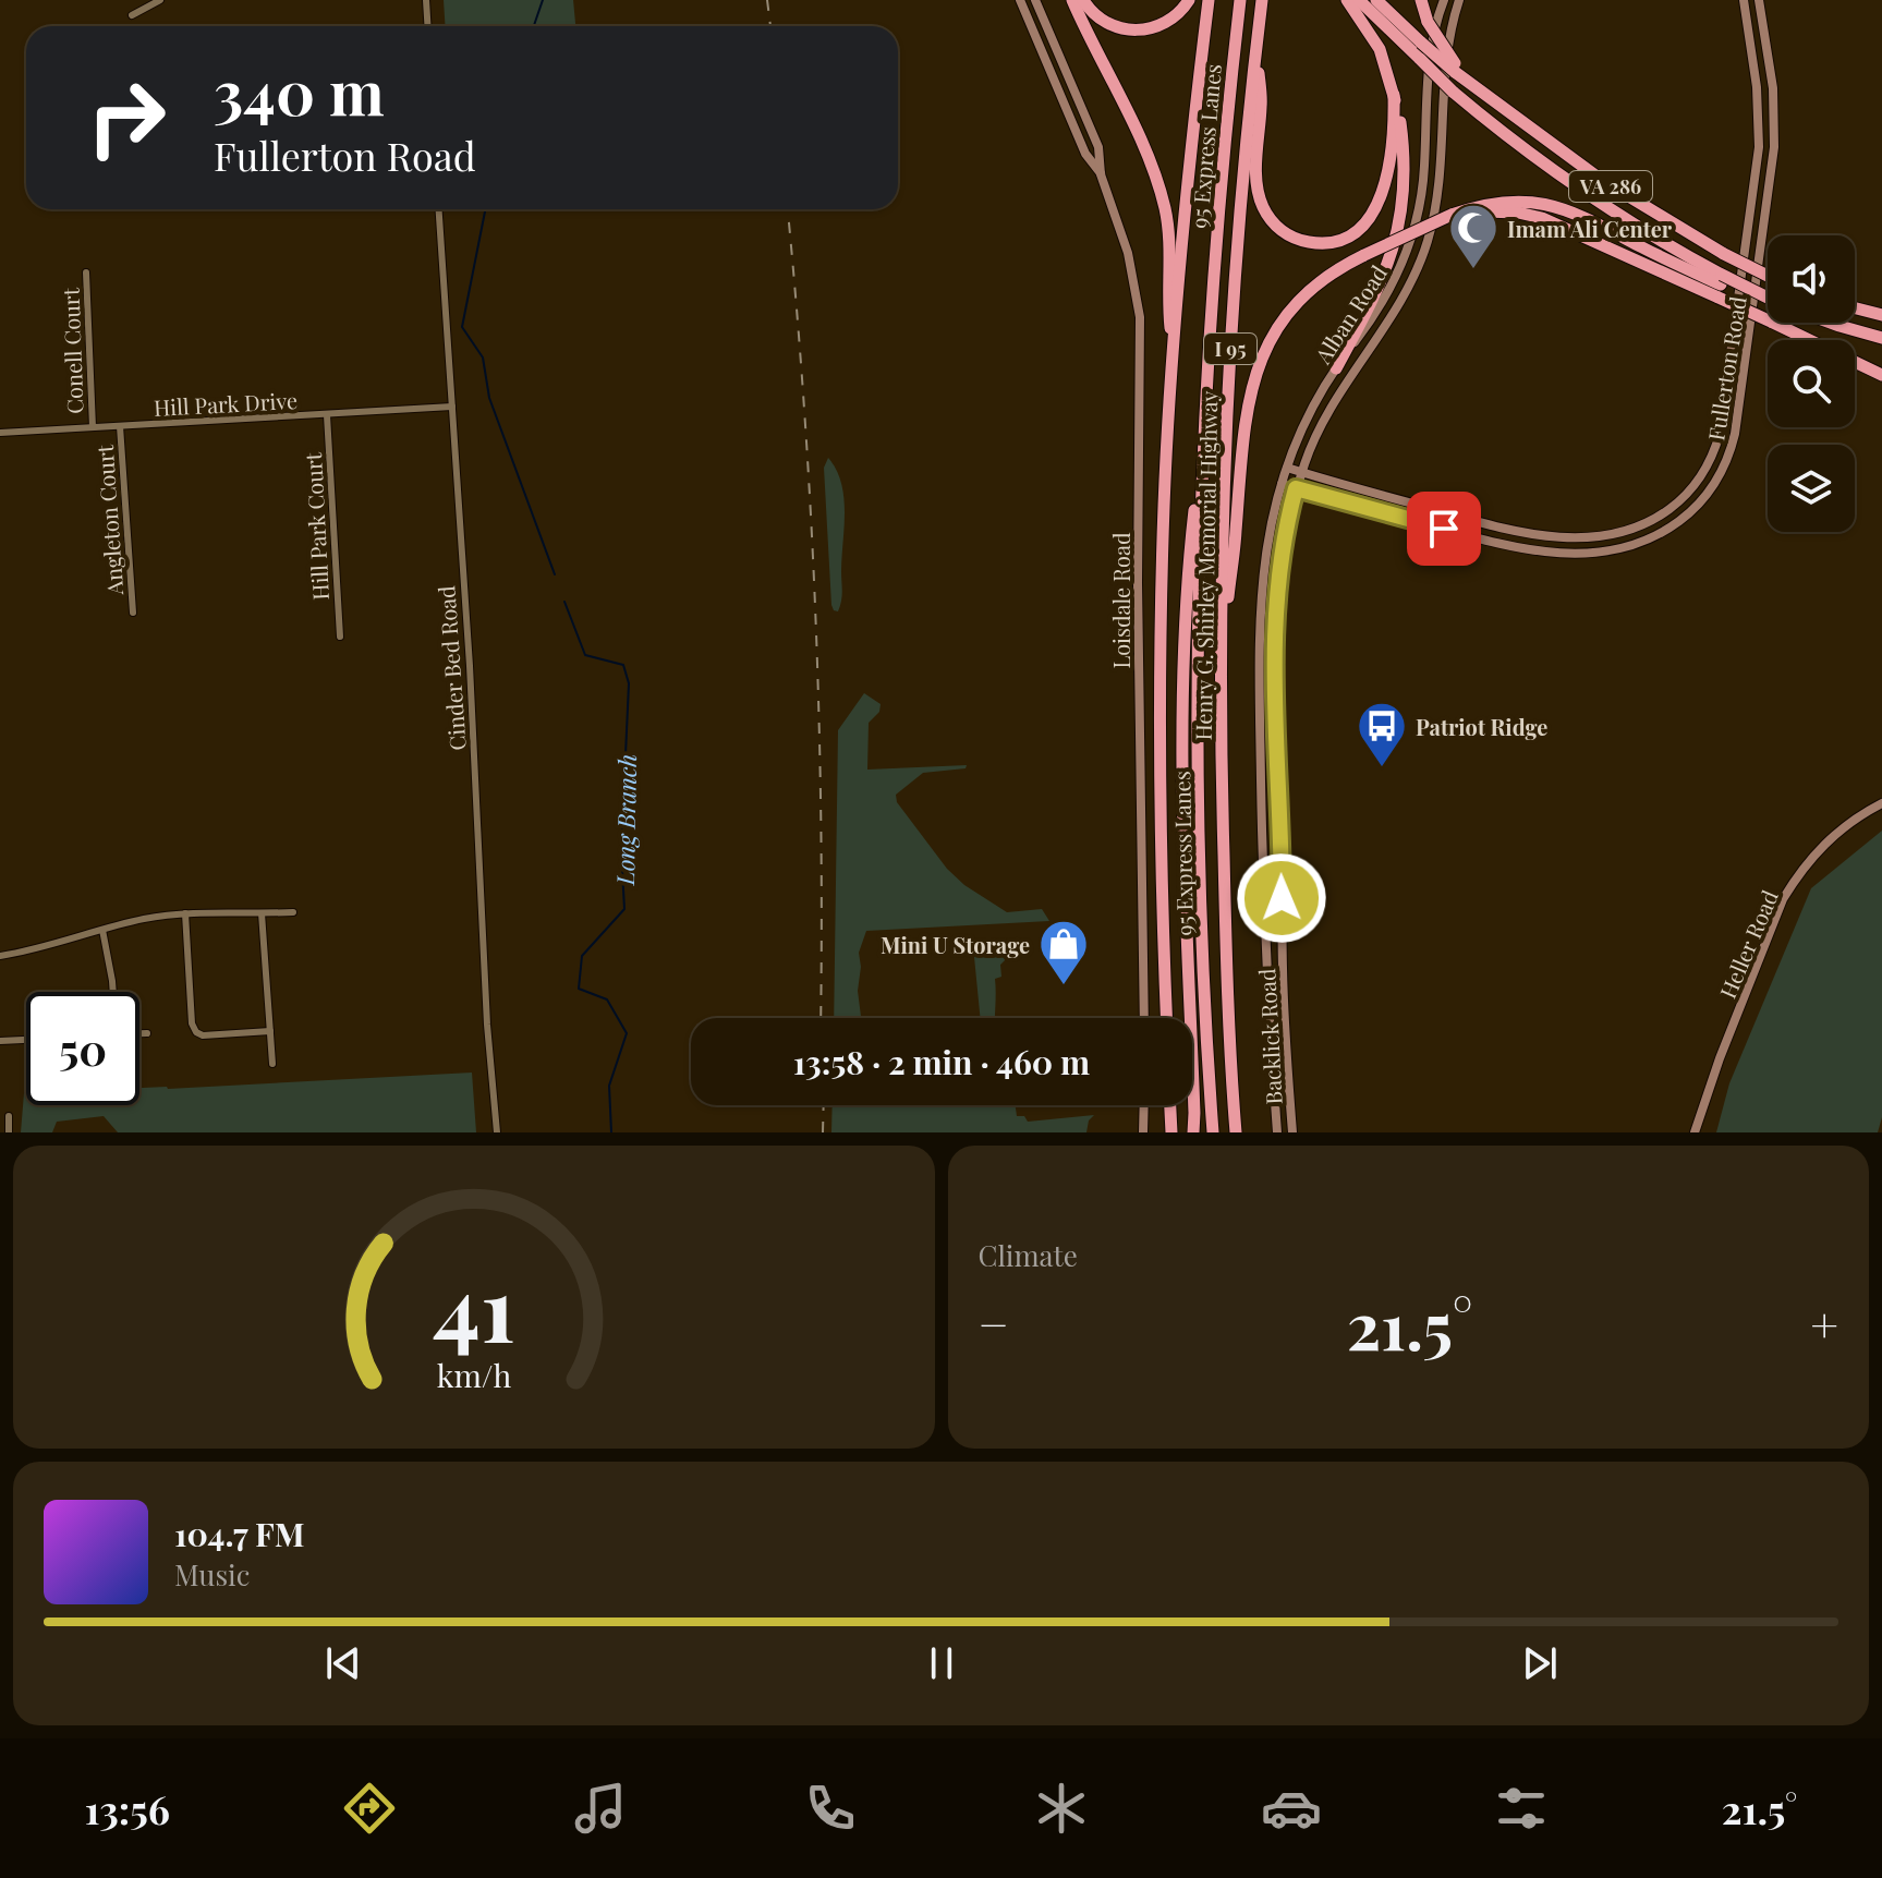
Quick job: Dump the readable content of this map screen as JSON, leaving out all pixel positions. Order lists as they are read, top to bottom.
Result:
{
  "streets": {
    "highway": [
      "95 Express Lanes",
      "VA 286",
      "I 95",
      "Henry G. Shirley Memorial Highway"
    ],
    "main road": [
      "Alban Road",
      "Fullerton Road",
      "Loisdale Road",
      "Heller Road",
      "Backlick Road"
    ],
    "street": [
      "Conell Court",
      "Hill Park Drive",
      "Angleton Court",
      "Hill Park Court",
      "Cinder Bed Road"
    ]
  },
  "crossings": [
    ["VA 286", "Alban Road"],
    ["Alban Road", "Fullerton Road"],
    ["Alban Road", "Backlick Road"],
    ["Conell Court", "Hill Park Drive"],
    ["Fullerton Road", "Backlick Road"],
    ["Hill Park Drive", "Angleton Court"],
    ["Hill Park Drive", "Hill Park Court"],
    ["Hill Park Drive", "Cinder Bed Road"]
  ],
  "water": ["Long Branch"],
  "places": {
    "mosque": ["Imam Ali Center"],
    "bus stop": ["Patriot Ridge"],
    "shop": ["Mini U Storage"]
  },
  "page": {
    "turn": ["340 m", "Fullerton Road"],
    "limit": "50",
    "trip": "13:58 · 2 min · 460 m",
    "tile": "Climate",
    "heat": ["−", "21.5°", "+"],
    "song": ["104.7 FM", "Music"],
    "tabs": ["13:56", "21.5°"],
    "gauge": ["41", "km/h"]
  }
}
